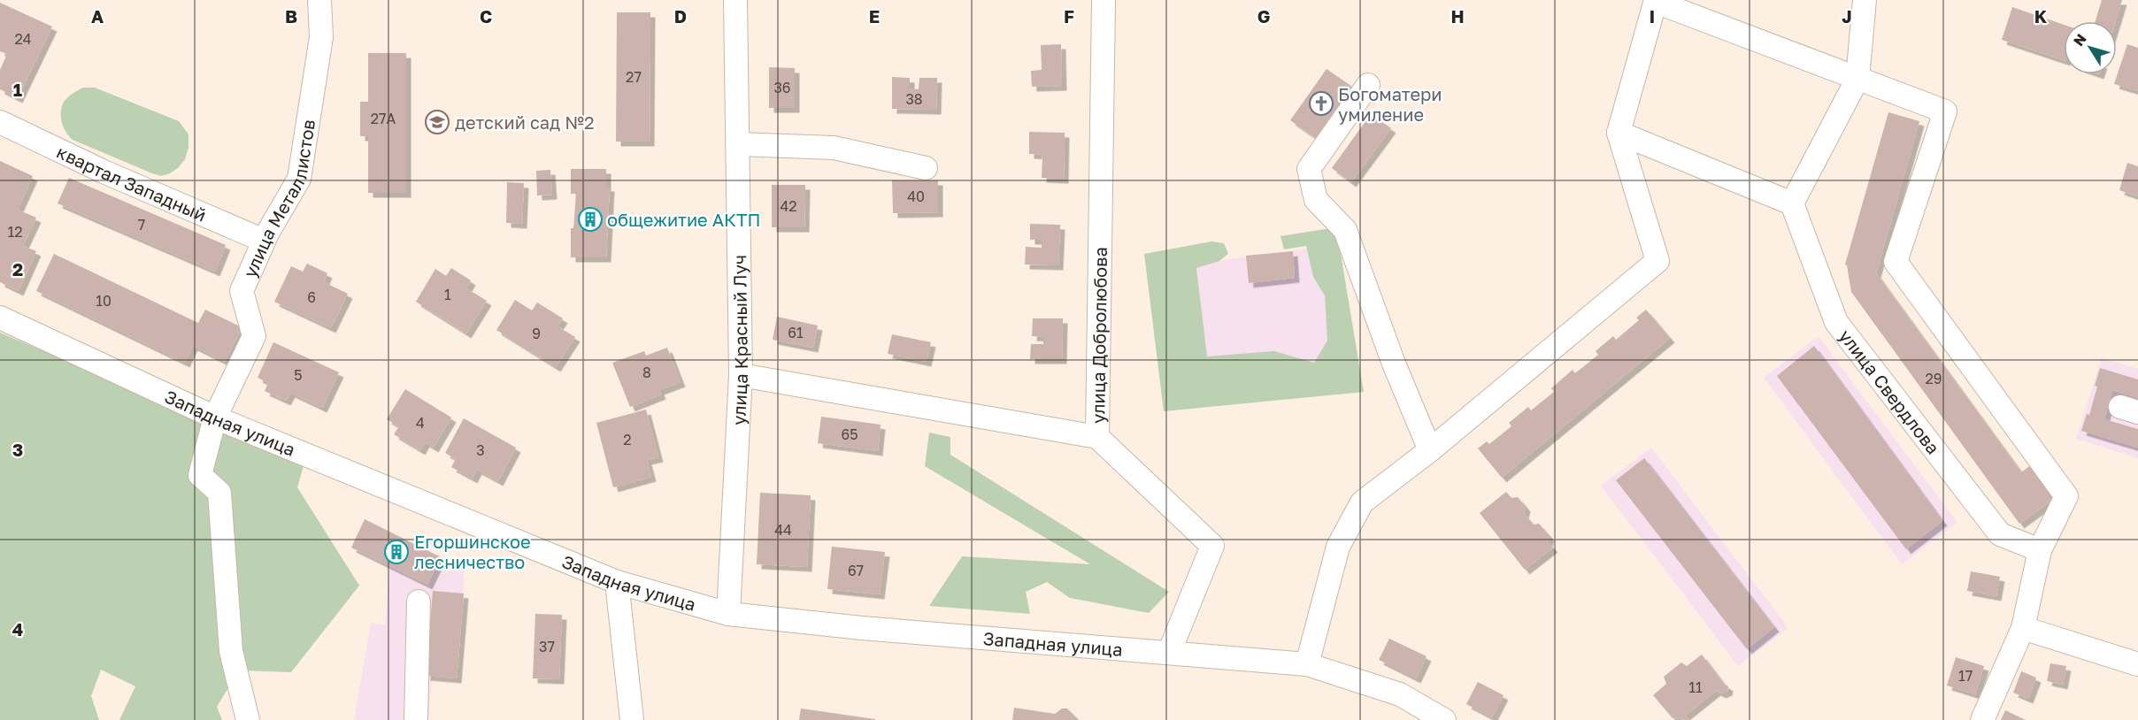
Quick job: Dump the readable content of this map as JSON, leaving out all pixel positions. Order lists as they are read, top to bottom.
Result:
{
  "streets": {
    "street": [
      "квартал Западный",
      "улица Металлистов",
      "улица Добролюбова",
      "улица Красный Луч",
      "улица Свердлова",
      "Западная улица"
    ]
  },
  "crossings": [
    ["квартал Западный", "улица Металлистов"],
    ["улица Металлистов", "Западная улица"],
    ["улица Добролюбова", "улица Красный Луч"],
    ["улица Красный Луч", "Западная улица"]
  ],
  "places": {
    "church": ["Богоматери умиление"],
    "school or university": ["детский сад №2"],
    "building": ["общежитие АКТП", "Егоршинское лесничество"]
  },
  "house_numbers": [
    "24",
    "27",
    "36",
    "38",
    "27А",
    "40",
    "42",
    "7",
    "12",
    "1",
    "6",
    "10",
    "61",
    "9",
    "8",
    "5",
    "29",
    "4",
    "65",
    "2",
    "3",
    "44",
    "67",
    "37",
    "17",
    "11"
  ],
  "north": "top left",
  "grid": {
    "columns": [
      "A",
      "B",
      "C",
      "D",
      "E",
      "F",
      "G",
      "H",
      "I",
      "J",
      "K"
    ],
    "rows": [
      "1",
      "2",
      "3",
      "4"
    ]
  }
}
